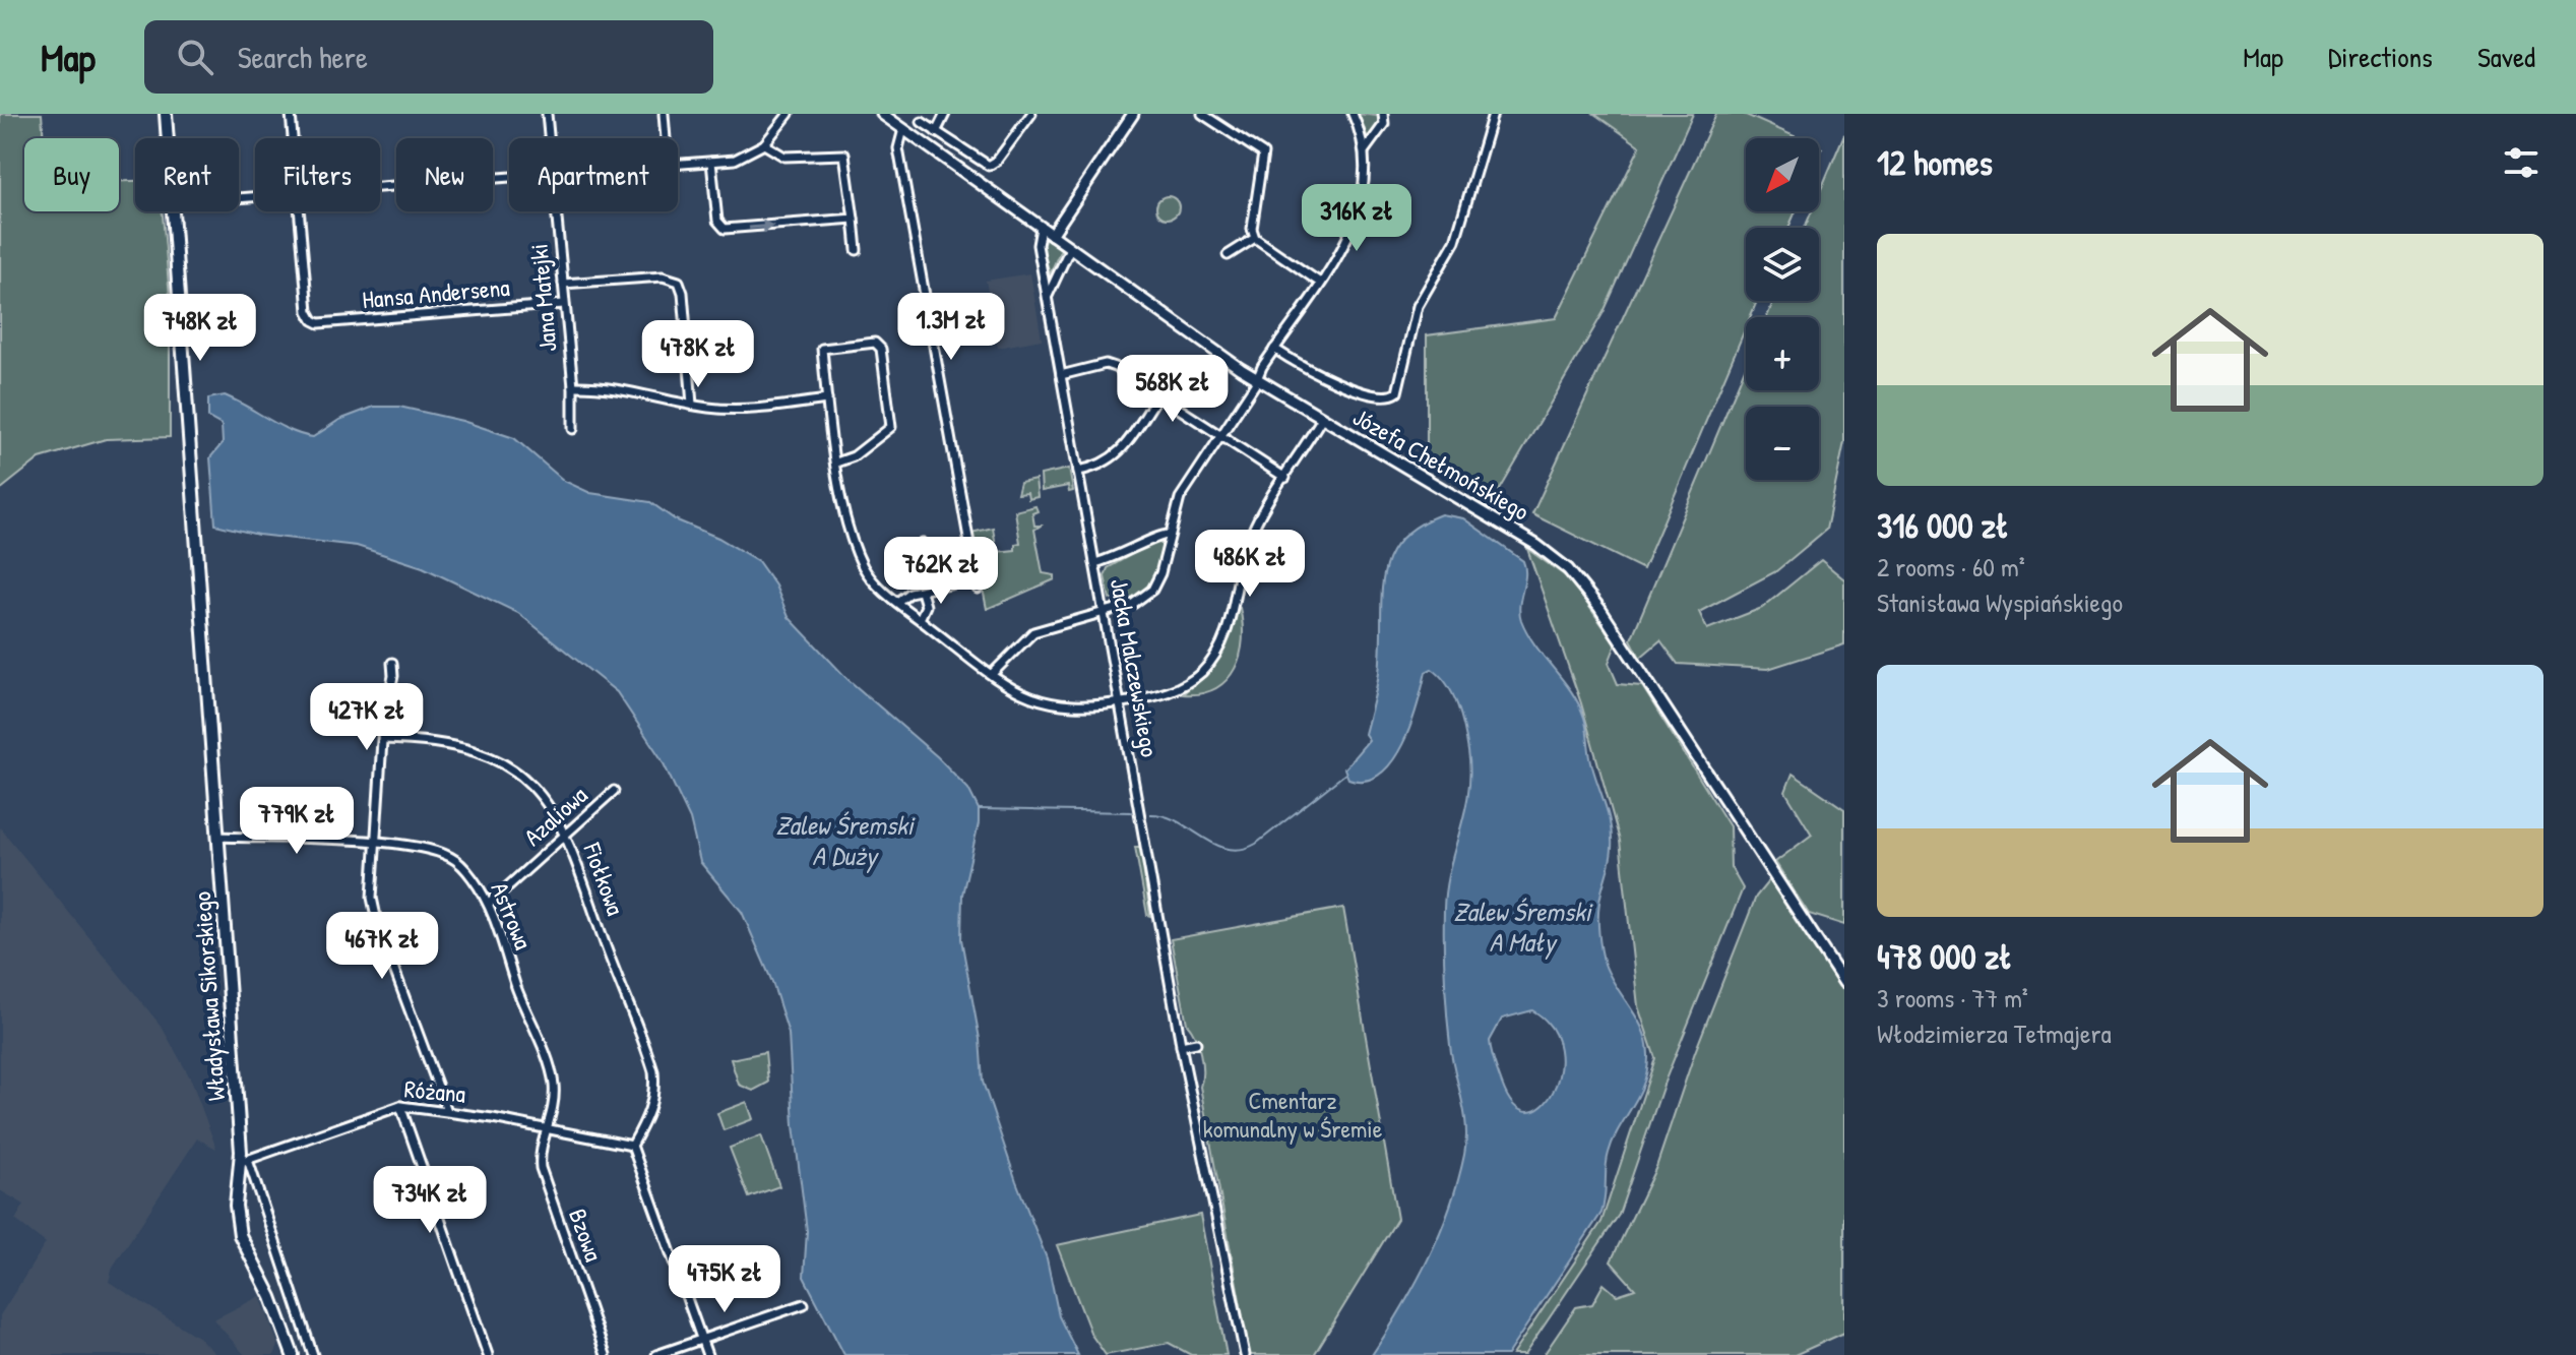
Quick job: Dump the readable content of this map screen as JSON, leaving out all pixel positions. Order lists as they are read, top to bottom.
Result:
{
  "streets": {
    "main road": ["Władysława Sikorskiego"],
    "street": [
      "Hansa Andersena",
      "Jana Matejki",
      "Józefa Chełmońskiego",
      "Jacka Malczewskiego",
      "Azaliowa",
      "Fiołkowa",
      "Astrowa",
      "Różana",
      "Bzowa"
    ]
  },
  "crossings": [
    ["Hansa Andersena", "Jana Matejki"],
    ["Józefa Chełmońskiego", "Jacka Malczewskiego"],
    ["Azaliowa", "Fiołkowa"],
    ["Azaliowa", "Astrowa"],
    ["Fiołkowa", "Różana"],
    ["Astrowa", "Władysława Sikorskiego"],
    ["Astrowa", "Różana"],
    ["Astrowa", "Bzowa"],
    ["Władysława Sikorskiego", "Różana"],
    ["Różana", "Bzowa"]
  ],
  "water": ["Zalew Śremski A Duży", "Zalew Śremski A Mały"],
  "parks": ["Cmentarz komunalny w Śremie"],
  "north": "bottom left",
  "page": {
    "header": "Map",
    "search": "Search here",
    "nav": ["Map", "Directions", "Saved"],
    "heading": "12 homes",
    "map_buttons": ["+", "−"],
    "chip": [
      "Buy",
      "Rent",
      "Filters",
      "New",
      "Apartment"
    ],
    "price": [
      "316K zł",
      "1.3M zł",
      "748K zł",
      "478K zł",
      "568K zł",
      "486K zł",
      "762K zł",
      "427K zł",
      "779K zł",
      "467K zł",
      "734K zł",
      "475K zł"
    ],
    "list": [
      {
        "name": "316 000 zł",
        "note": "2 rooms · 60 m² · Stanisława Wyspiańskiego"
      },
      {
        "name": "478 000 zł",
        "note": "3 rooms · 77 m² · Włodzimierza Tetmajera"
      }
    ]
  }
}
